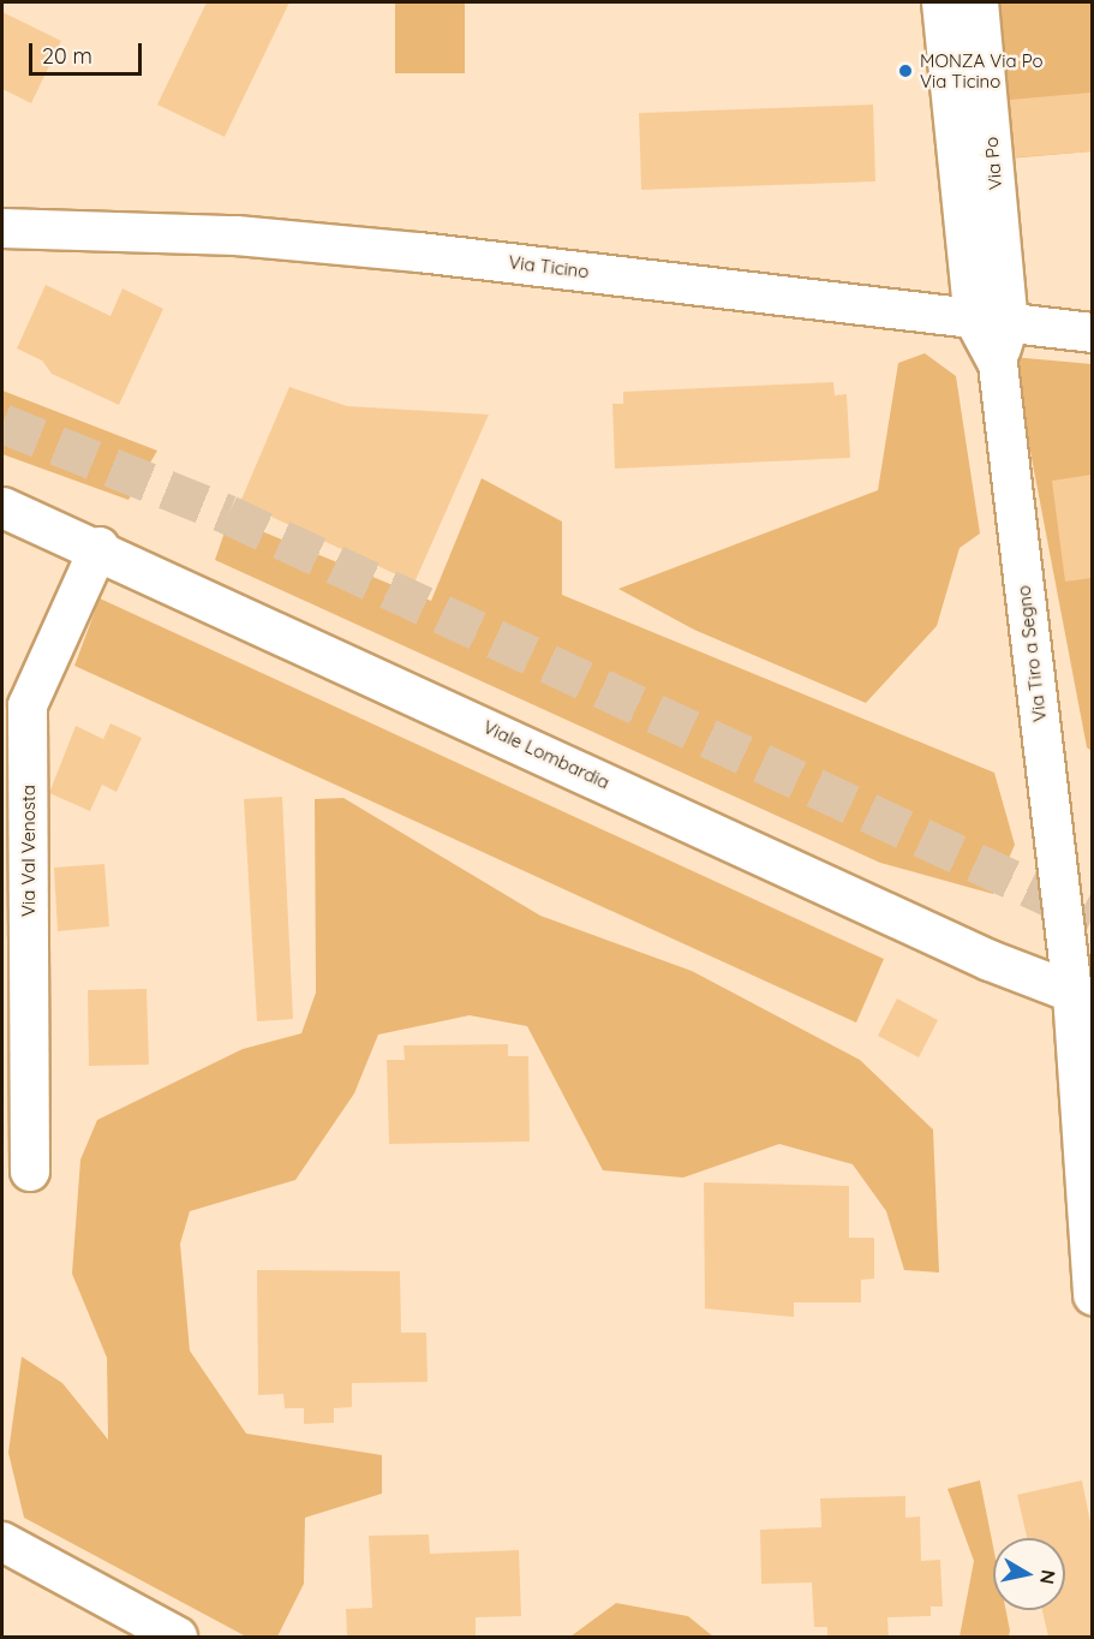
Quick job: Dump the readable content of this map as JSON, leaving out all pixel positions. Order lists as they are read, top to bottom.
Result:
{
  "streets": {
    "street": [
      "Via Po",
      "Via Ticino",
      "Via Tiro a Segno",
      "Viale Lombardia",
      "Via Val Venosta"
    ]
  },
  "crossings": [
    ["Via Po", "Via Ticino"],
    ["Via Po", "Via Tiro a Segno"],
    ["Via Ticino", "Via Tiro a Segno"],
    ["Via Tiro a Segno", "Viale Lombardia"],
    ["Viale Lombardia", "Via Val Venosta"]
  ],
  "places": ["MONZA Via Po Via Ticino"],
  "scale_bar": "20 m",
  "north": "right"
}
